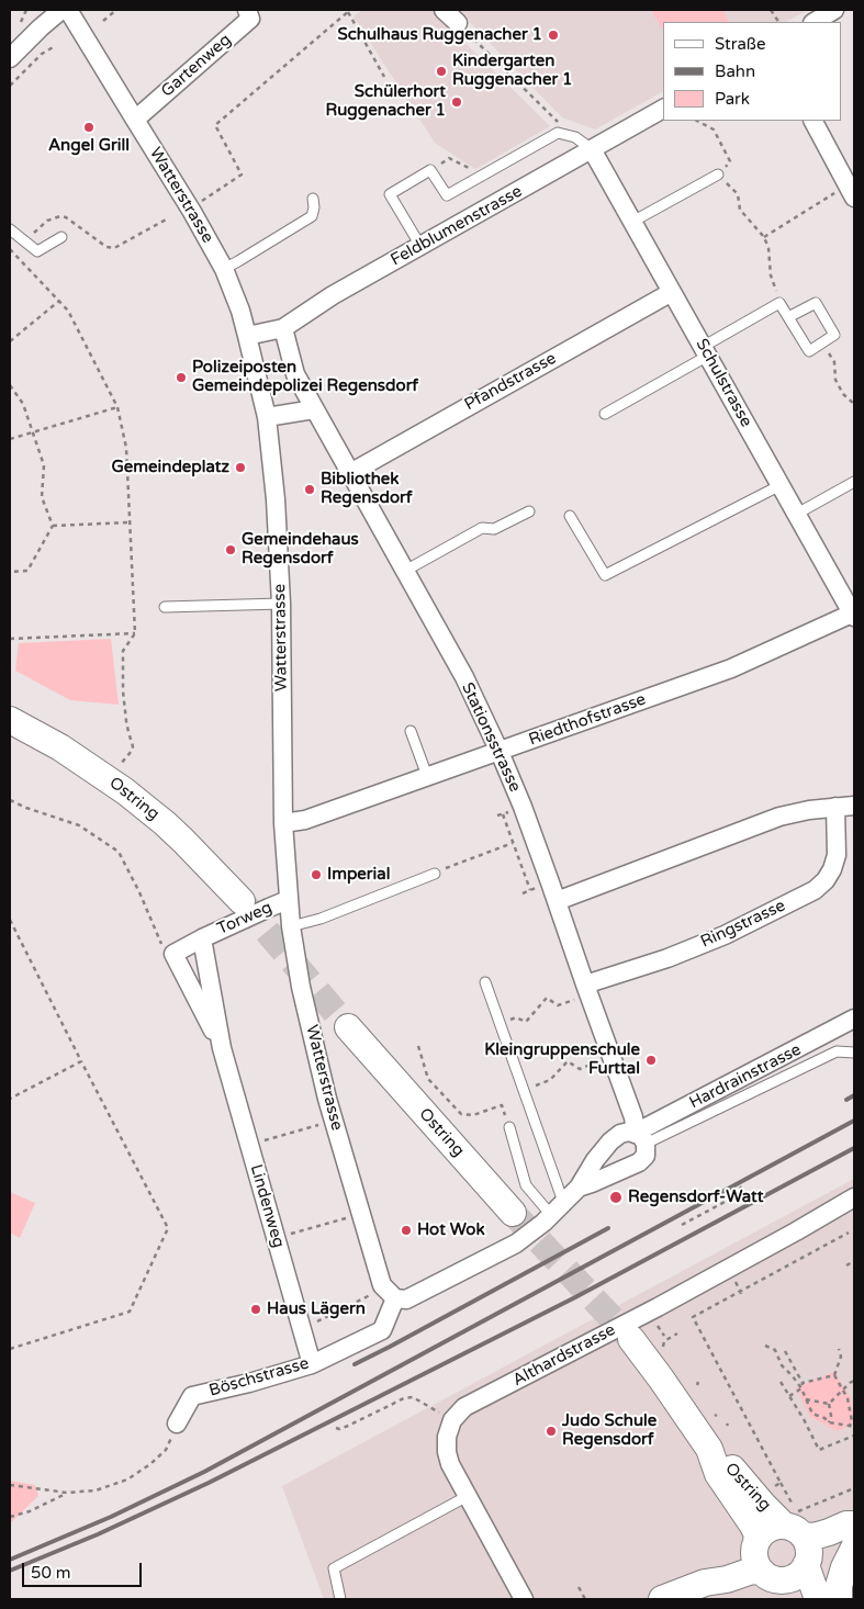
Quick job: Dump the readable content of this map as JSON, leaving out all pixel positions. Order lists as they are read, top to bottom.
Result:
{
  "streets": {
    "main road": ["Ostring"],
    "street": [
      "Gartenweg",
      "Watterstrasse",
      "Feldblumenstrasse",
      "Pfandstrasse",
      "Schulstrasse",
      "Riedthofstrasse",
      "Stationsstrasse",
      "Torweg",
      "Ringstrasse",
      "Hardrainstrasse",
      "Lindenweg",
      "Althardstrasse",
      "Böschstrasse"
    ]
  },
  "crossings": [
    ["Gartenweg", "Watterstrasse"],
    ["Watterstrasse", "Feldblumenstrasse"],
    ["Watterstrasse", "Riedthofstrasse"],
    ["Watterstrasse", "Torweg"],
    ["Watterstrasse", "Hardrainstrasse"],
    ["Watterstrasse", "Böschstrasse"],
    ["Feldblumenstrasse", "Schulstrasse"],
    ["Feldblumenstrasse", "Stationsstrasse"],
    ["Pfandstrasse", "Schulstrasse"],
    ["Pfandstrasse", "Stationsstrasse"],
    ["Schulstrasse", "Riedthofstrasse"],
    ["Riedthofstrasse", "Stationsstrasse"],
    ["Stationsstrasse", "Ringstrasse"],
    ["Stationsstrasse", "Hardrainstrasse"],
    ["Torweg", "Lindenweg"],
    ["Hardrainstrasse", "Böschstrasse"],
    ["Lindenweg", "Böschstrasse"]
  ],
  "places": [
    "Schulhaus Ruggenacher 1",
    "Kindergarten Ruggenacher 1",
    "Schülerhort Ruggenacher 1",
    "Angel Grill",
    "Polizeiposten Gemeindepolizei Regensdorf",
    "Gemeindeplatz",
    "Bibliothek Regensdorf",
    "Gemeindehaus Regensdorf",
    "Imperial",
    "Kleingruppenschule Furttal",
    "Regensdorf-Watt",
    "Hot Wok",
    "Haus Lägern",
    "Judo Schule Regensdorf"
  ],
  "legend": ["Straße", "Bahn", "Park"],
  "scale_bar": "50 m"
}
